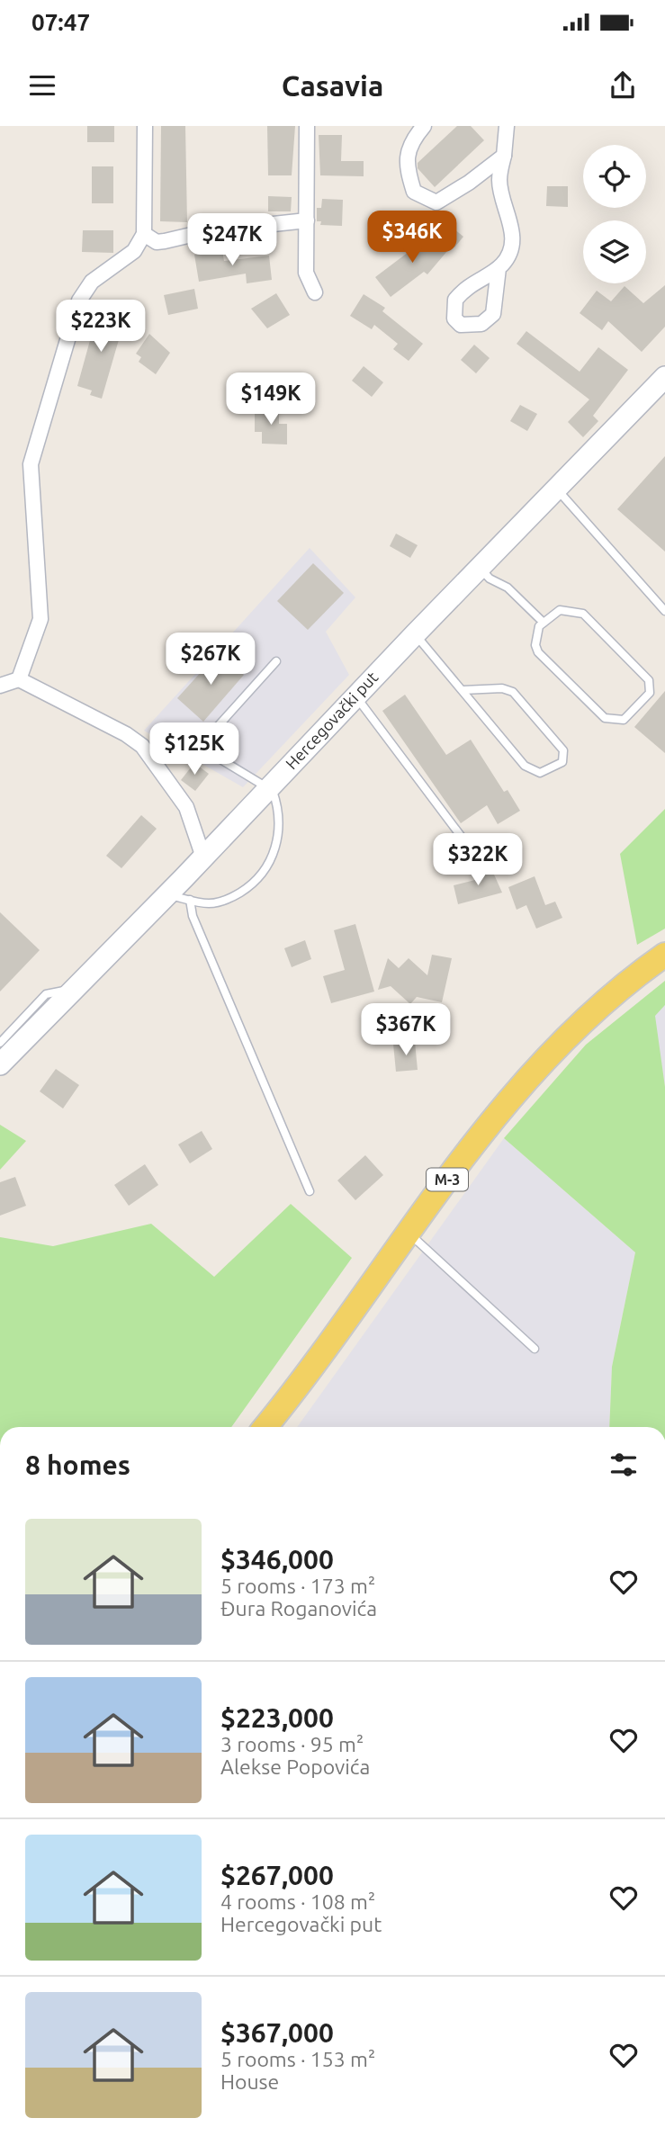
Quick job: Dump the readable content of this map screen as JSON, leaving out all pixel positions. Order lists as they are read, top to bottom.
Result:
{
  "streets": {
    "main road": ["Hercegovački put", "M-3"]
  },
  "page": {
    "status": "07:47",
    "header": "Casavia",
    "price": [
      "$346K",
      "$247K",
      "$223K",
      "$149K",
      "$267K",
      "$125K",
      "$322K",
      "$367K"
    ],
    "heading": "8 homes",
    "list": [
      {
        "name": "$346,000",
        "note": "5 rooms · 173 m² · Đura Roganovića"
      },
      {
        "name": "$223,000",
        "note": "3 rooms · 95 m² · Alekse Popovića"
      },
      {
        "name": "$267,000",
        "note": "4 rooms · 108 m² · Hercegovački put"
      },
      {
        "name": "$367,000",
        "note": "5 rooms · 153 m² · House"
      }
    ]
  }
}
